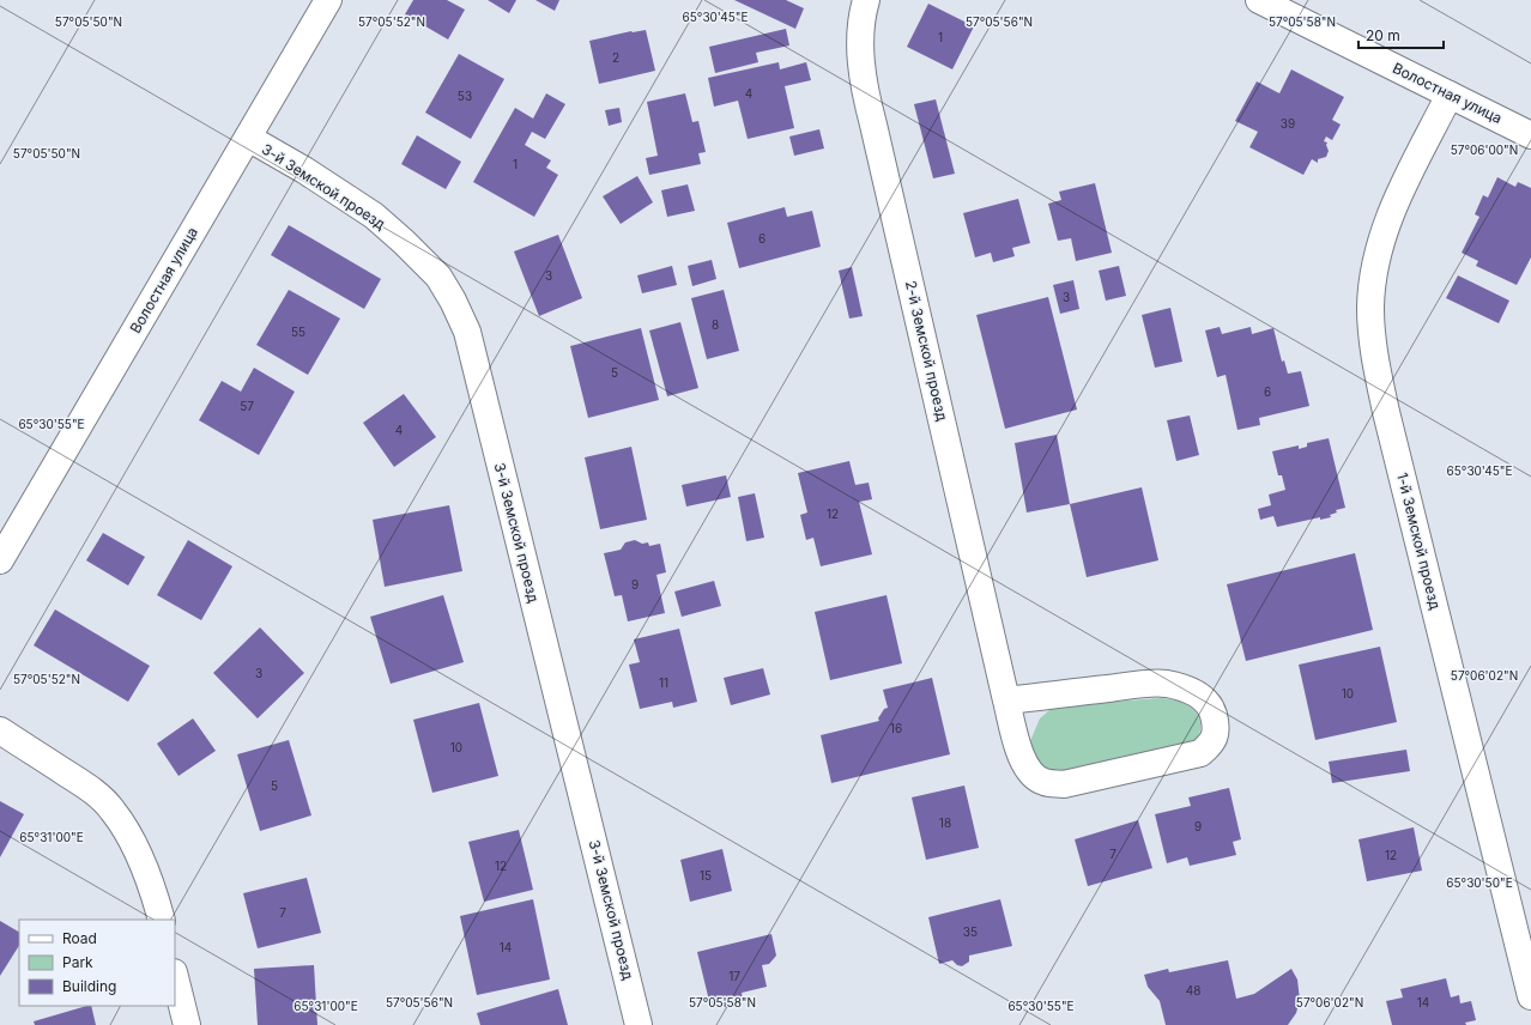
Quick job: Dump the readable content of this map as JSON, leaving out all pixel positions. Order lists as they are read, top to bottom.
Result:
{
  "streets": {
    "street": [
      "Волостная улица",
      "3-й Земской проезд",
      "2-й Земской проезд",
      "1-й Земской проезд"
    ]
  },
  "crossings": [
    ["Волостная улица", "3-й Земской проезд"],
    ["Волостная улица", "1-й Земской проезд"]
  ],
  "house_numbers": [
    "1",
    "2",
    "4",
    "53",
    "39",
    "1",
    "6",
    "3",
    "3",
    "8",
    "55",
    "5",
    "6",
    "57",
    "4",
    "12",
    "9",
    "3",
    "11",
    "10",
    "16",
    "10",
    "5",
    "18",
    "9",
    "7",
    "12",
    "12",
    "15",
    "7",
    "35",
    "14",
    "17",
    "48",
    "14"
  ],
  "legend": ["Road", "Park", "Building"],
  "scale_bar": "20 m",
  "coordinates": [
    "65°30'45\"E",
    "57°05'50\"N",
    "57°05'52\"N",
    "57°05'56\"N",
    "57°05'58\"N",
    "57°06'00\"N",
    "65°30'55\"E",
    "57°06'02\"N",
    "65°31'00\"E",
    "65°30'50\"E"
  ]
}
